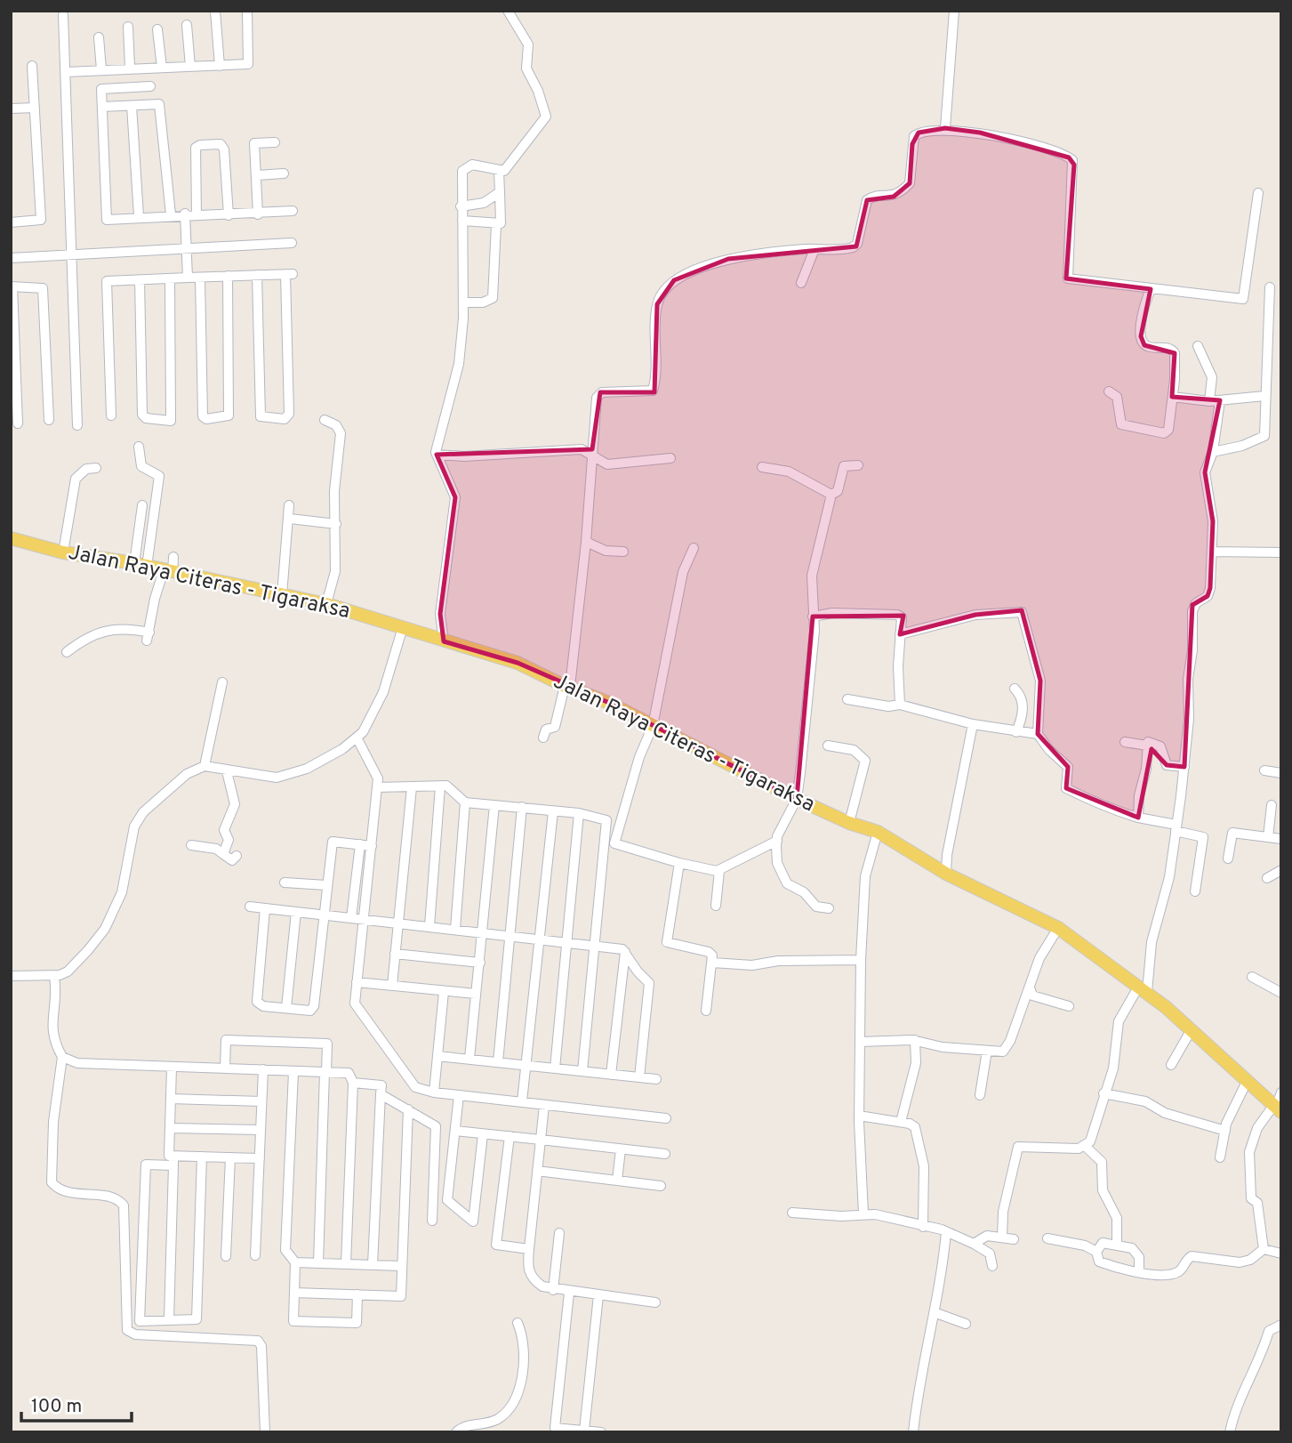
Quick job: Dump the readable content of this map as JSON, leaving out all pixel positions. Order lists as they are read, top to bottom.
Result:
{
  "streets": {
    "main road": ["Jalan Raya Citeras - Tigaraksa"]
  },
  "scale_bar": "100 m"
}
